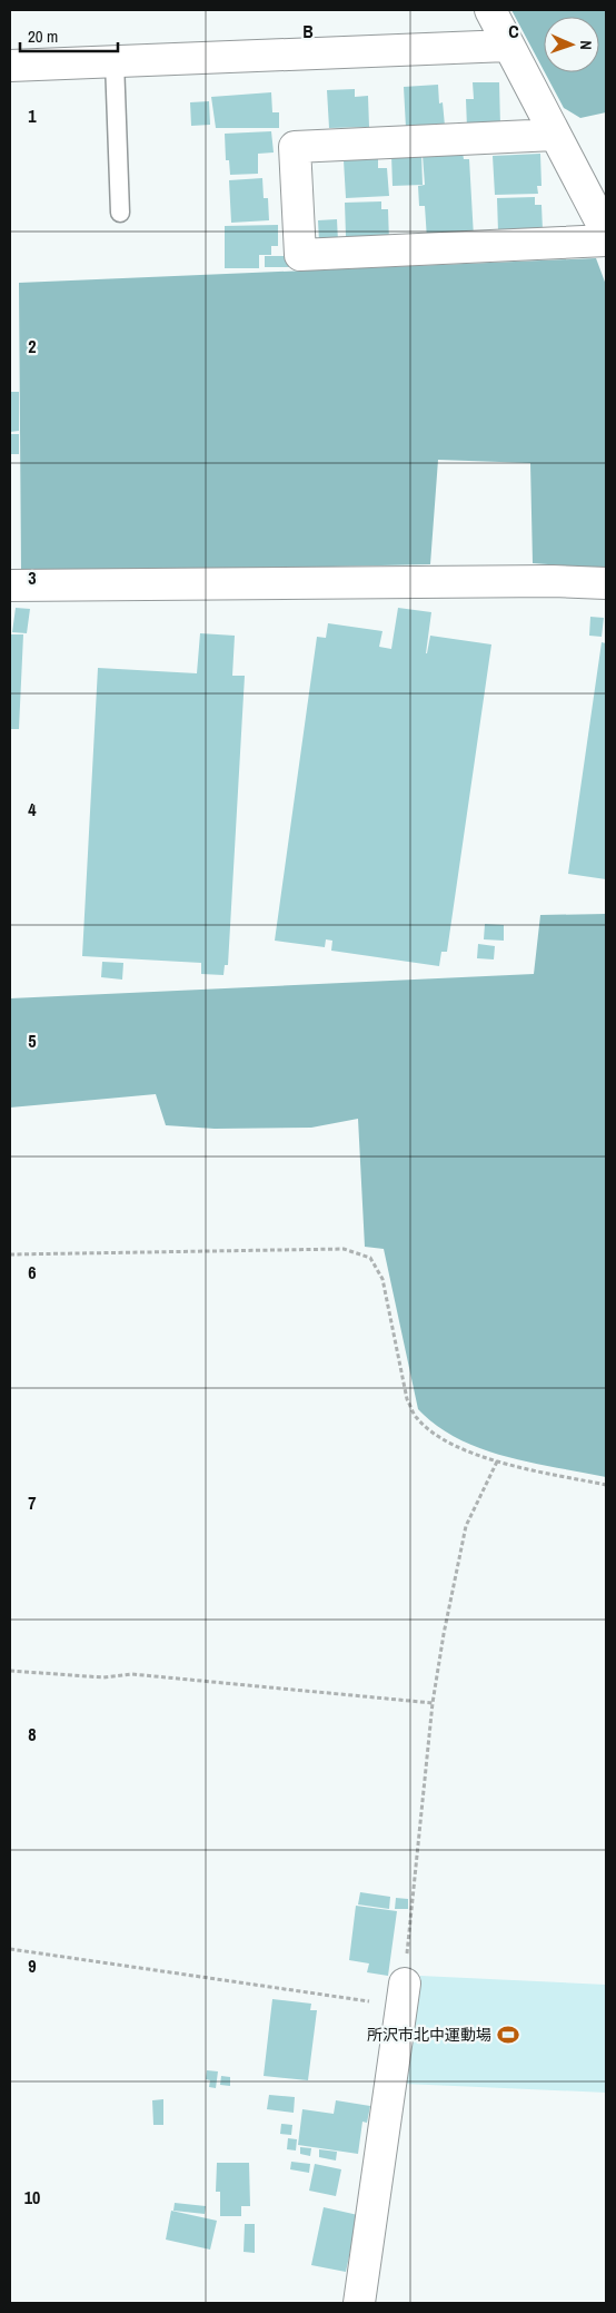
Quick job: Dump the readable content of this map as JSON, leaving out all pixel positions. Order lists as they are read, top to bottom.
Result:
{
  "places": {
    "sports": ["所沢市北中運動場"]
  },
  "scale_bar": "20 m",
  "north": "right",
  "grid": {
    "columns": ["B", "C"],
    "rows": [
      "1",
      "2",
      "3",
      "4",
      "5",
      "6",
      "7",
      "8",
      "9",
      "10"
    ]
  }
}
